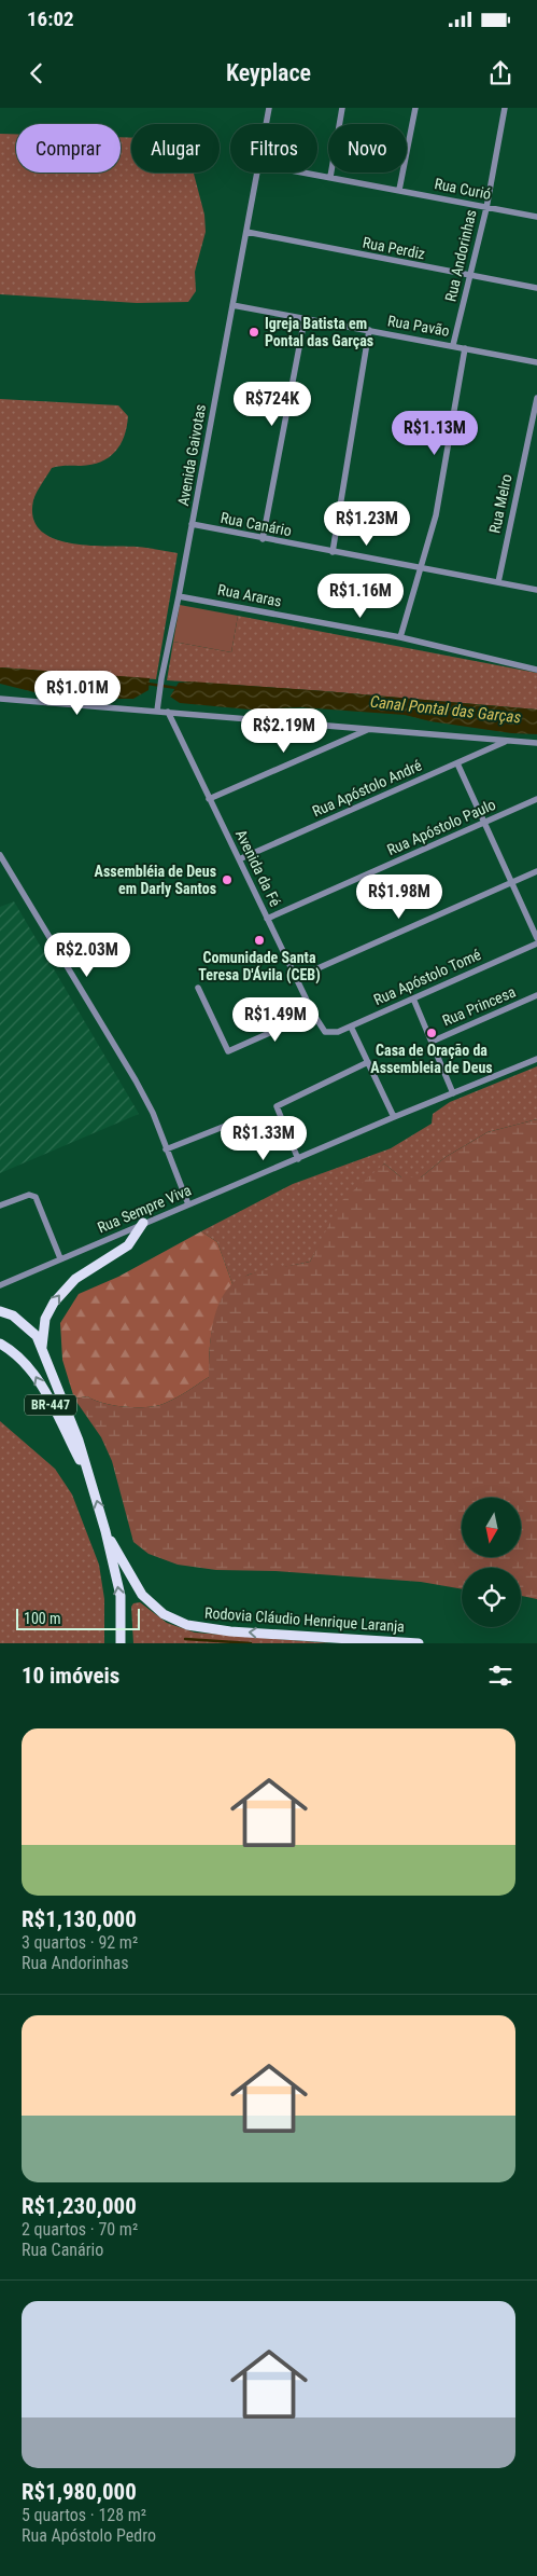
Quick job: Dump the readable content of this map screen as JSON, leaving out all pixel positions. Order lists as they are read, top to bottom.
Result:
{
  "streets": {
    "main road": ["BR-447", "Rodovia Cláudio Henrique Laranja"],
    "street": [
      "Rua Curió",
      "Rua Perdiz",
      "Rua Andorinhas",
      "Rua Pavão",
      "Avenida Gaivotas",
      "Rua Melro",
      "Rua Canário",
      "Rua Araras",
      "Rua Apóstolo André",
      "Rua Apóstolo Paulo",
      "Avenida da Fé",
      "Rua Apóstolo Tomé",
      "Rua Princesa",
      "Rua Sempre Viva"
    ]
  },
  "crossings": [
    ["Rua Curió", "Rua Andorinhas"],
    ["Rua Perdiz", "Rua Andorinhas"],
    ["Rua Perdiz", "Avenida Gaivotas"],
    ["Rua Andorinhas", "Rua Pavão"],
    ["Rua Pavão", "Avenida Gaivotas"],
    ["Avenida Gaivotas", "Rua Canário"],
    ["Avenida Gaivotas", "Rua Araras"],
    ["Rua Melro", "Rua Canário"],
    ["Rua Apóstolo André", "Avenida da Fé"],
    ["Rua Apóstolo Paulo", "Avenida da Fé"],
    ["Avenida da Fé", "Rua Apóstolo Tomé"],
    ["BR-447", "Rodovia Cláudio Henrique Laranja"]
  ],
  "one_way": ["Rodovia Cláudio Henrique Laranja"],
  "water": ["Canal Pontal das Garças"],
  "places": [
    "Igreja Batista em Pontal das Garças",
    "Assembléia de Deus em Darly Santos",
    "Comunidade Santa Teresa D'Ávila (CEB)",
    "Casa de Oração da Assembleia de Deus"
  ],
  "scale_bar": "100 m",
  "north": "bottom",
  "page": {
    "status": "16:02",
    "header": "Keyplace",
    "chip": [
      "Comprar",
      "Alugar",
      "Filtros",
      "Novo"
    ],
    "price": [
      "R$724K",
      "R$1.13M",
      "R$1.23M",
      "R$1.16M",
      "R$1.01M",
      "R$2.19M",
      "R$1.98M",
      "R$2.03M",
      "R$1.49M",
      "R$1.33M"
    ],
    "scale": "100 m",
    "heading": "10 imóveis",
    "list": [
      {
        "name": "R$1,130,000",
        "note": "3 quartos · 92 m² · Rua Andorinhas"
      },
      {
        "name": "R$1,230,000",
        "note": "2 quartos · 70 m² · Rua Canário"
      },
      {
        "name": "R$1,980,000",
        "note": "5 quartos · 128 m² · Rua Apóstolo Pedro"
      }
    ]
  }
}
